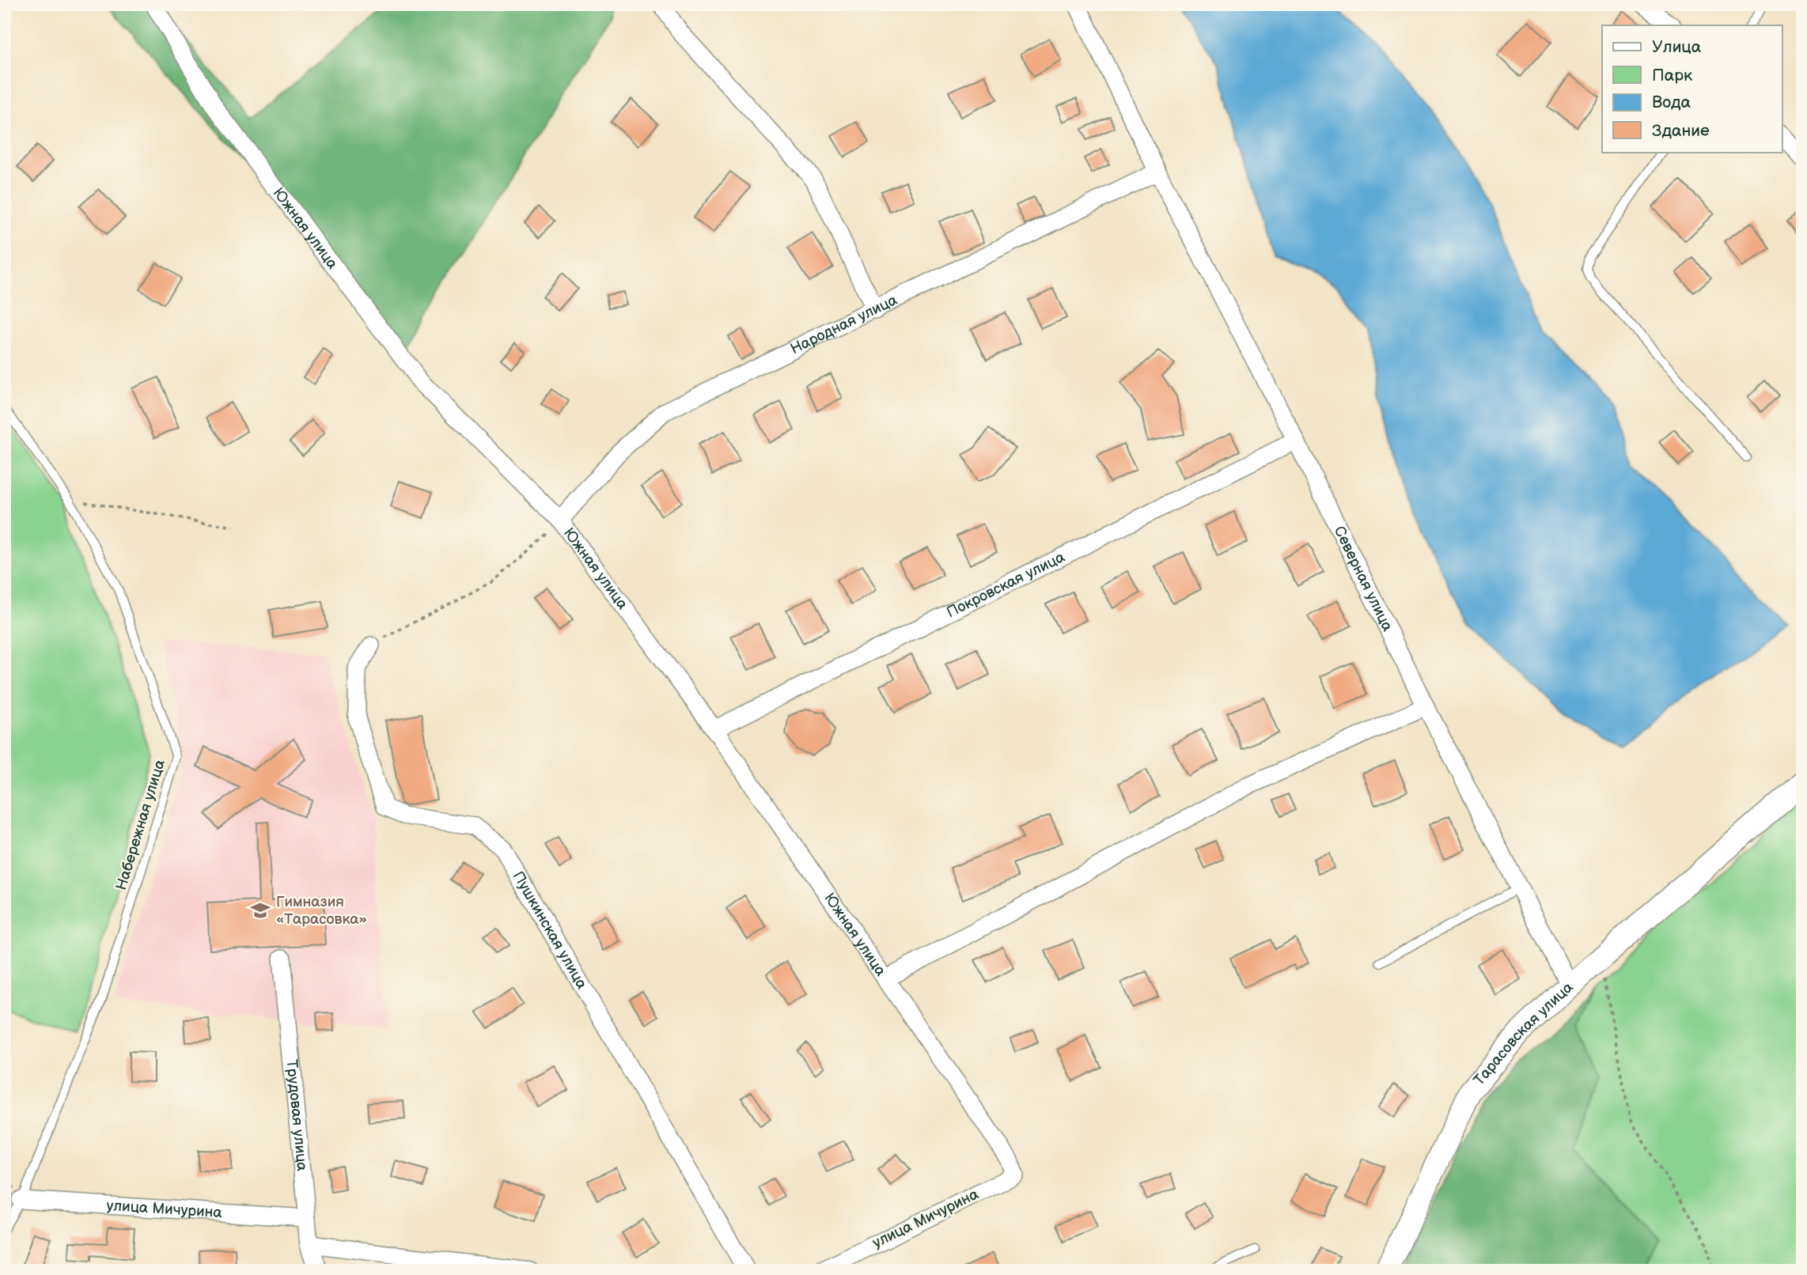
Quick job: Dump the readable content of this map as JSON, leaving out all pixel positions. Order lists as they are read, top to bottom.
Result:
{
  "streets": {
    "main road": ["Тарасовская улица"],
    "street": [
      "Южная улица",
      "Народная улица",
      "Северная улица",
      "Покровская улица",
      "Пушкинская улица",
      "Трудовая улица",
      "улица Мичурина"
    ],
    "lane": ["Набережная улица"]
  },
  "crossings": [
    ["Южная улица", "Народная улица"],
    ["Южная улица", "Покровская улица"],
    ["Южная улица", "улица Мичурина"],
    ["Народная улица", "Северная улица"],
    ["Северная улица", "Покровская улица"],
    ["Северная улица", "Тарасовская улица"],
    ["Набережная улица", "улица Мичурина"],
    ["Трудовая улица", "улица Мичурина"]
  ],
  "places": {
    "school or university": ["Гимназия «Тарасовка»"]
  },
  "legend": [
    "Улица",
    "Парк",
    "Вода",
    "Здание"
  ]
}
